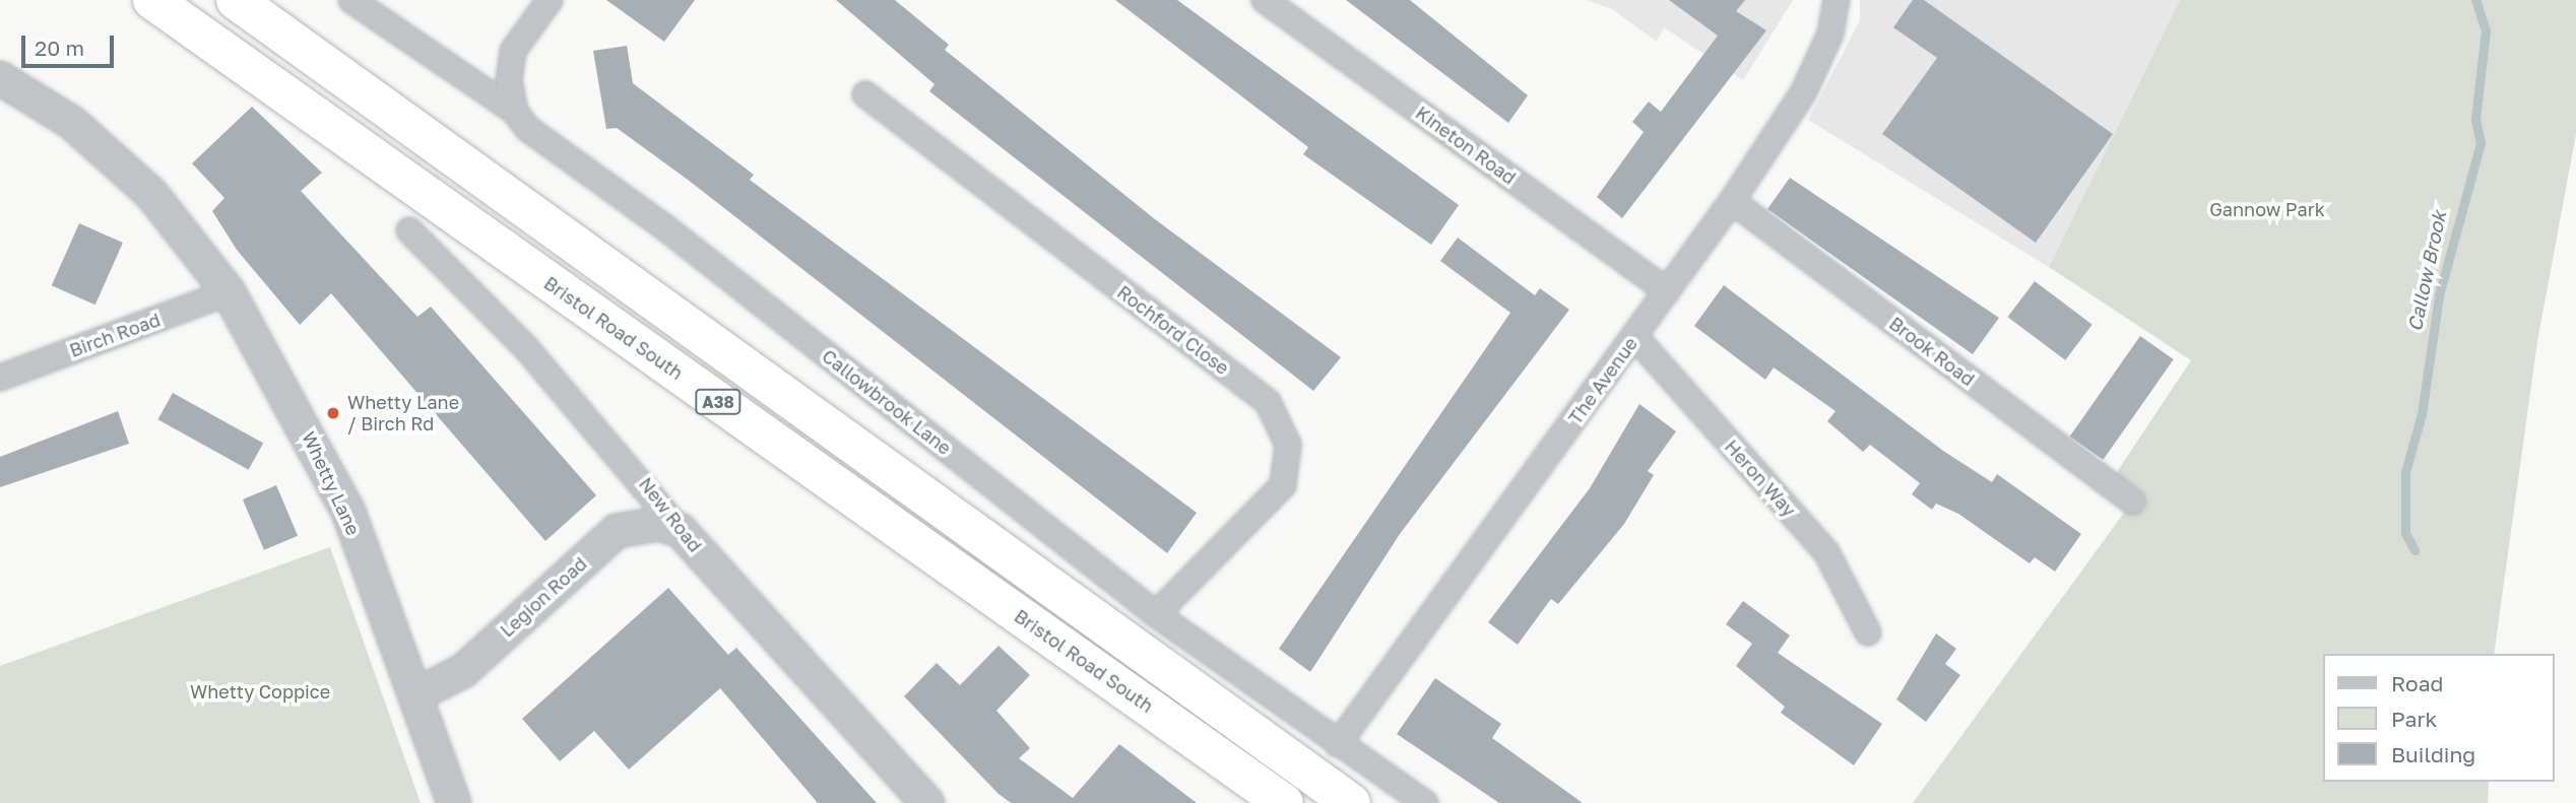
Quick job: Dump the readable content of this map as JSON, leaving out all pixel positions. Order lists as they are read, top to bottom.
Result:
{
  "streets": {
    "highway": ["Bristol Road South", "A38"],
    "street": [
      "Kineton Road",
      "Rochford Close",
      "Birch Road",
      "Brook Road",
      "The Avenue",
      "Callowbrook Lane",
      "Heron Way",
      "Whetty Lane",
      "New Road",
      "Legion Road"
    ]
  },
  "crossings": [
    ["Kineton Road", "The Avenue"],
    ["Rochford Close", "Callowbrook Lane"],
    ["Birch Road", "Whetty Lane"],
    ["Brook Road", "The Avenue"],
    ["The Avenue", "Callowbrook Lane"],
    ["The Avenue", "Heron Way"],
    ["Whetty Lane", "Legion Road"],
    ["New Road", "Legion Road"]
  ],
  "water": ["Callow Brook"],
  "parks": ["Gannow Park", "Whetty Coppice"],
  "places": ["Whetty Lane / Birch Rd"],
  "legend": ["Road", "Park", "Building"],
  "scale_bar": "20 m"
}
